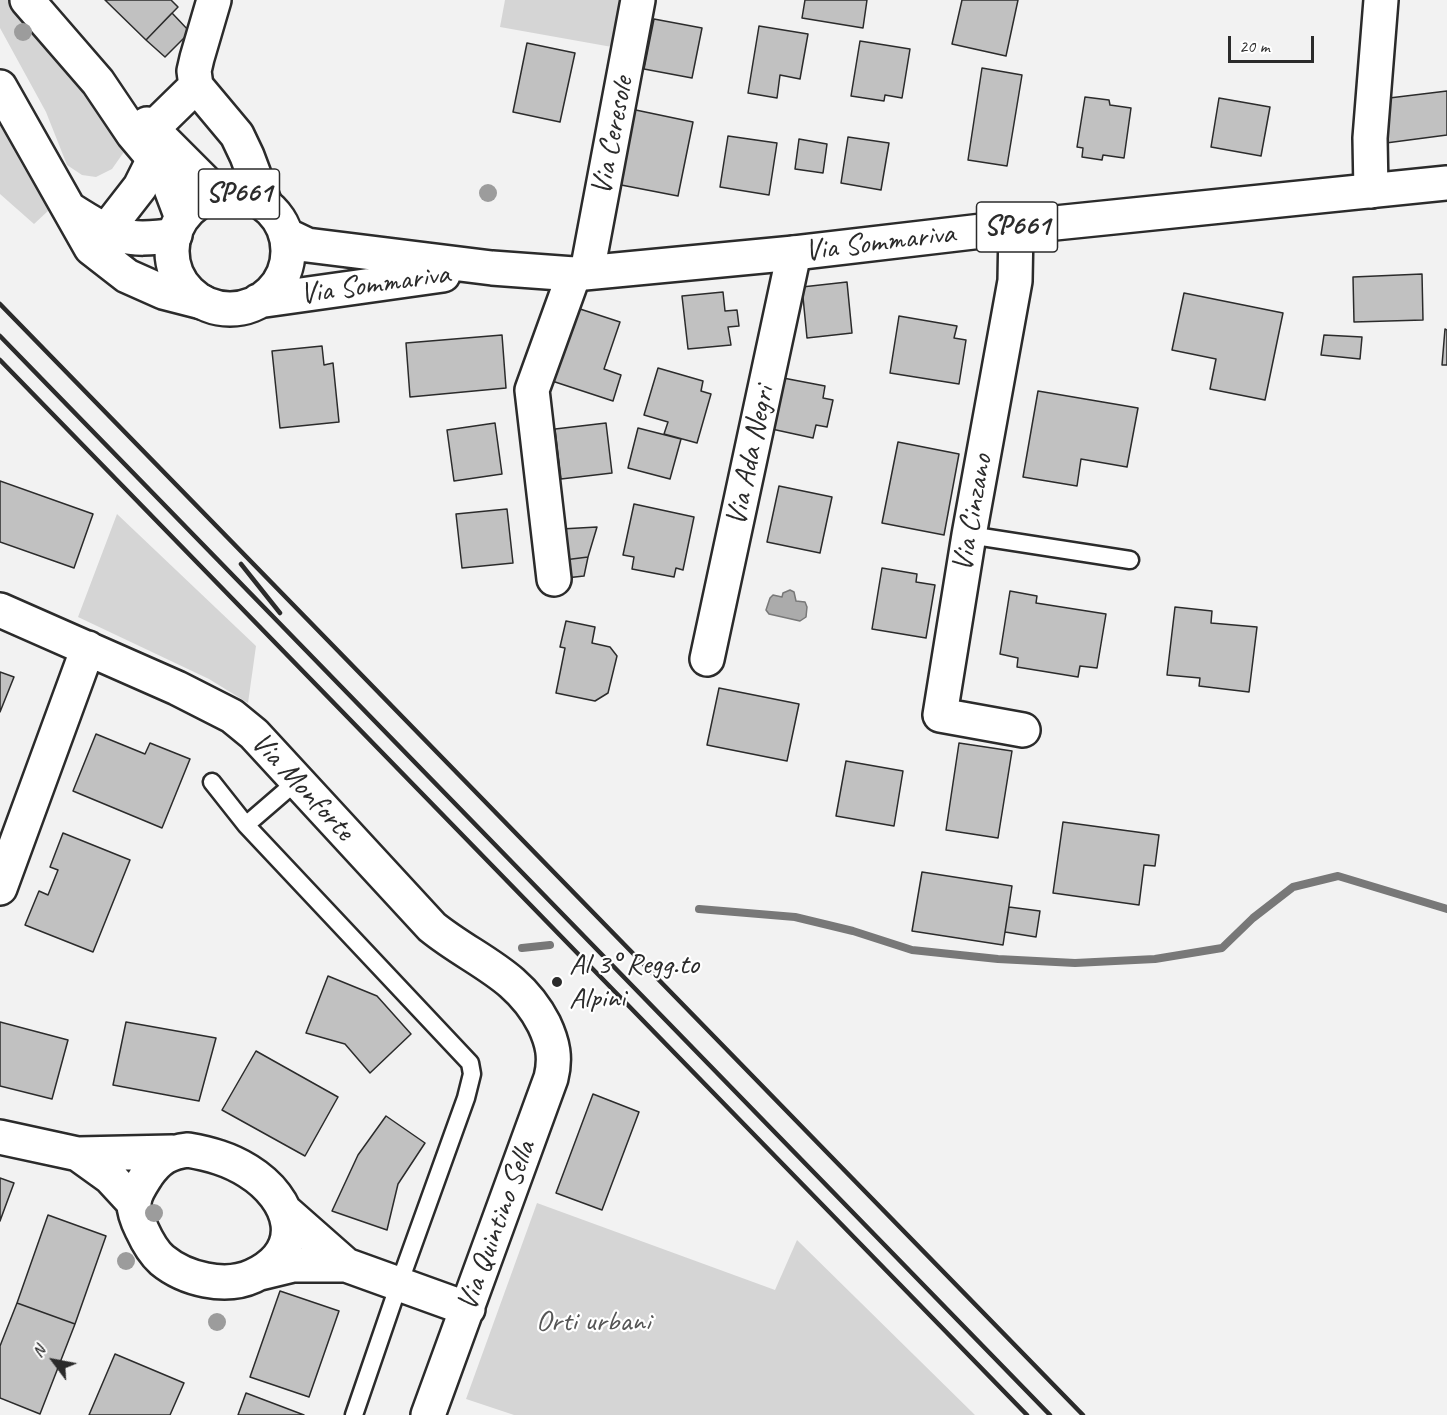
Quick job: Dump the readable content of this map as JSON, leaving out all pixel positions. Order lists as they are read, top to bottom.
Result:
{
  "streets": {
    "street": [
      "Via Ceresole",
      "SP661",
      "Via Sommariva",
      "Via Ada Negri",
      "Via Cinzano",
      "Via Monforte",
      "Via Quintino Sella"
    ]
  },
  "crossings": [
    ["Via Ceresole", "Via Sommariva"],
    ["SP661", "Via Sommariva"],
    ["Via Sommariva", "Via Ada Negri"],
    ["Via Sommariva", "Via Cinzano"],
    ["Via Monforte", "Via Quintino Sella"]
  ],
  "parks": ["Orti urbani"],
  "places": ["Al 3° Regg.to Alpini"],
  "scale_bar": "20 m",
  "north": "top left"
}
